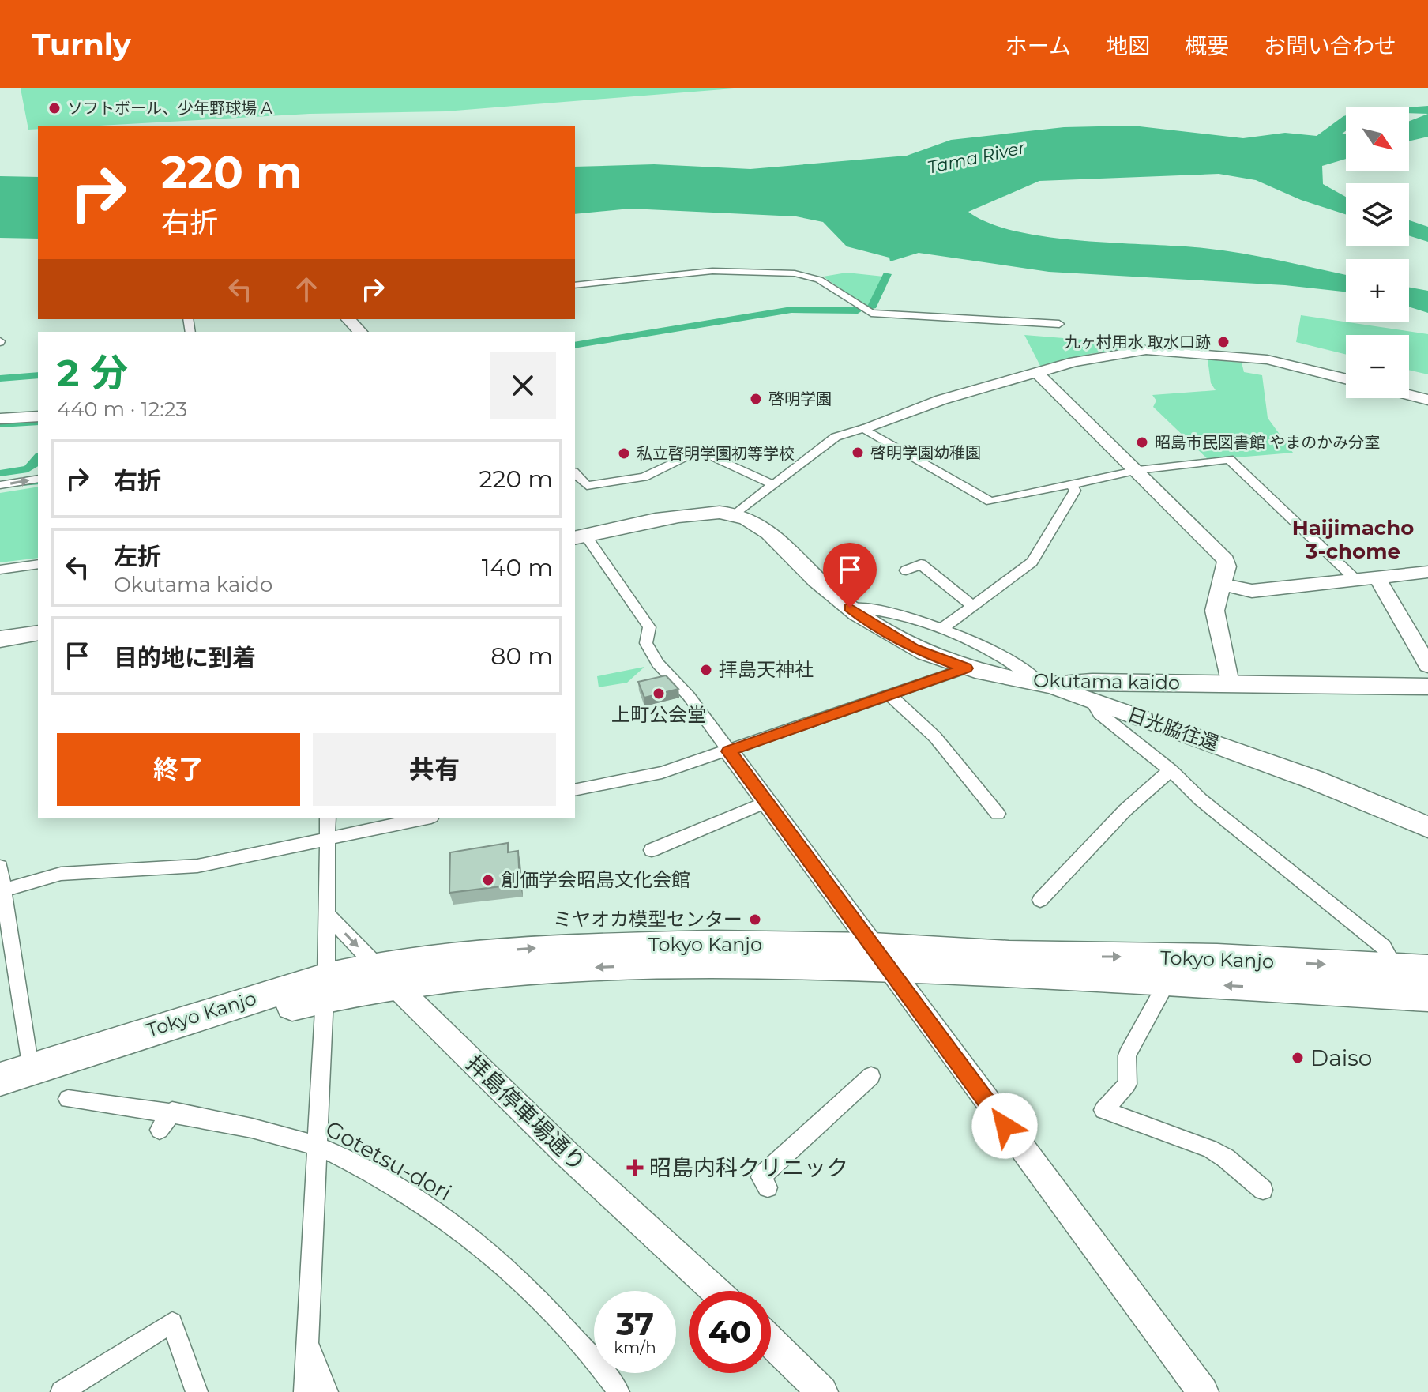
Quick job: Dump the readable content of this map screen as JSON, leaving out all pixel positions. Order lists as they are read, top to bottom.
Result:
{
  "streets": {
    "highway": ["Tokyo Kanjo"],
    "main road": ["Okutama kaido", "日光脇往還"],
    "street": ["拝島停車場通り", "Gotetsu-dori"]
  },
  "crossings": [
    ["Okutama kaido", "日光脇往還"],
    ["Tokyo Kanjo", "拝島停車場通り"]
  ],
  "districts": ["Haijimacho 3-chome"],
  "water": ["Tama River"],
  "places": {
    "other": [
      "ソフトボール、少年野球場 A",
      "九ヶ村用水 取水口跡",
      "啓明学園",
      "昭島市民図書館 やまのかみ分室",
      "啓明学園幼稚園",
      "私立啓明学園初等学校",
      "拝島天神社",
      "上町公会堂",
      "創価学会昭島文化会館",
      "ミヤオカ模型センター",
      "Daiso"
    ],
    "health": ["昭島内科クリニック"]
  },
  "north": "bottom right",
  "page": {
    "header": "Turnly",
    "nav": [
      "ホーム",
      "地図",
      "概要",
      "お問い合わせ"
    ],
    "map_buttons": ["+", "−"],
    "turn": ["220 m", "右折"],
    "heading": ["2 分", "440 m · 12:23"],
    "list": [
      {
        "name": "右折",
        "value": "220 m"
      },
      {
        "name": "左折",
        "note": "Okutama kaido",
        "value": "140 m"
      },
      {
        "name": "目的地に到着",
        "value": "80 m"
      }
    ],
    "buttons": ["終了", "共有"],
    "speed": "37 km/h",
    "limit": "40"
  }
}
